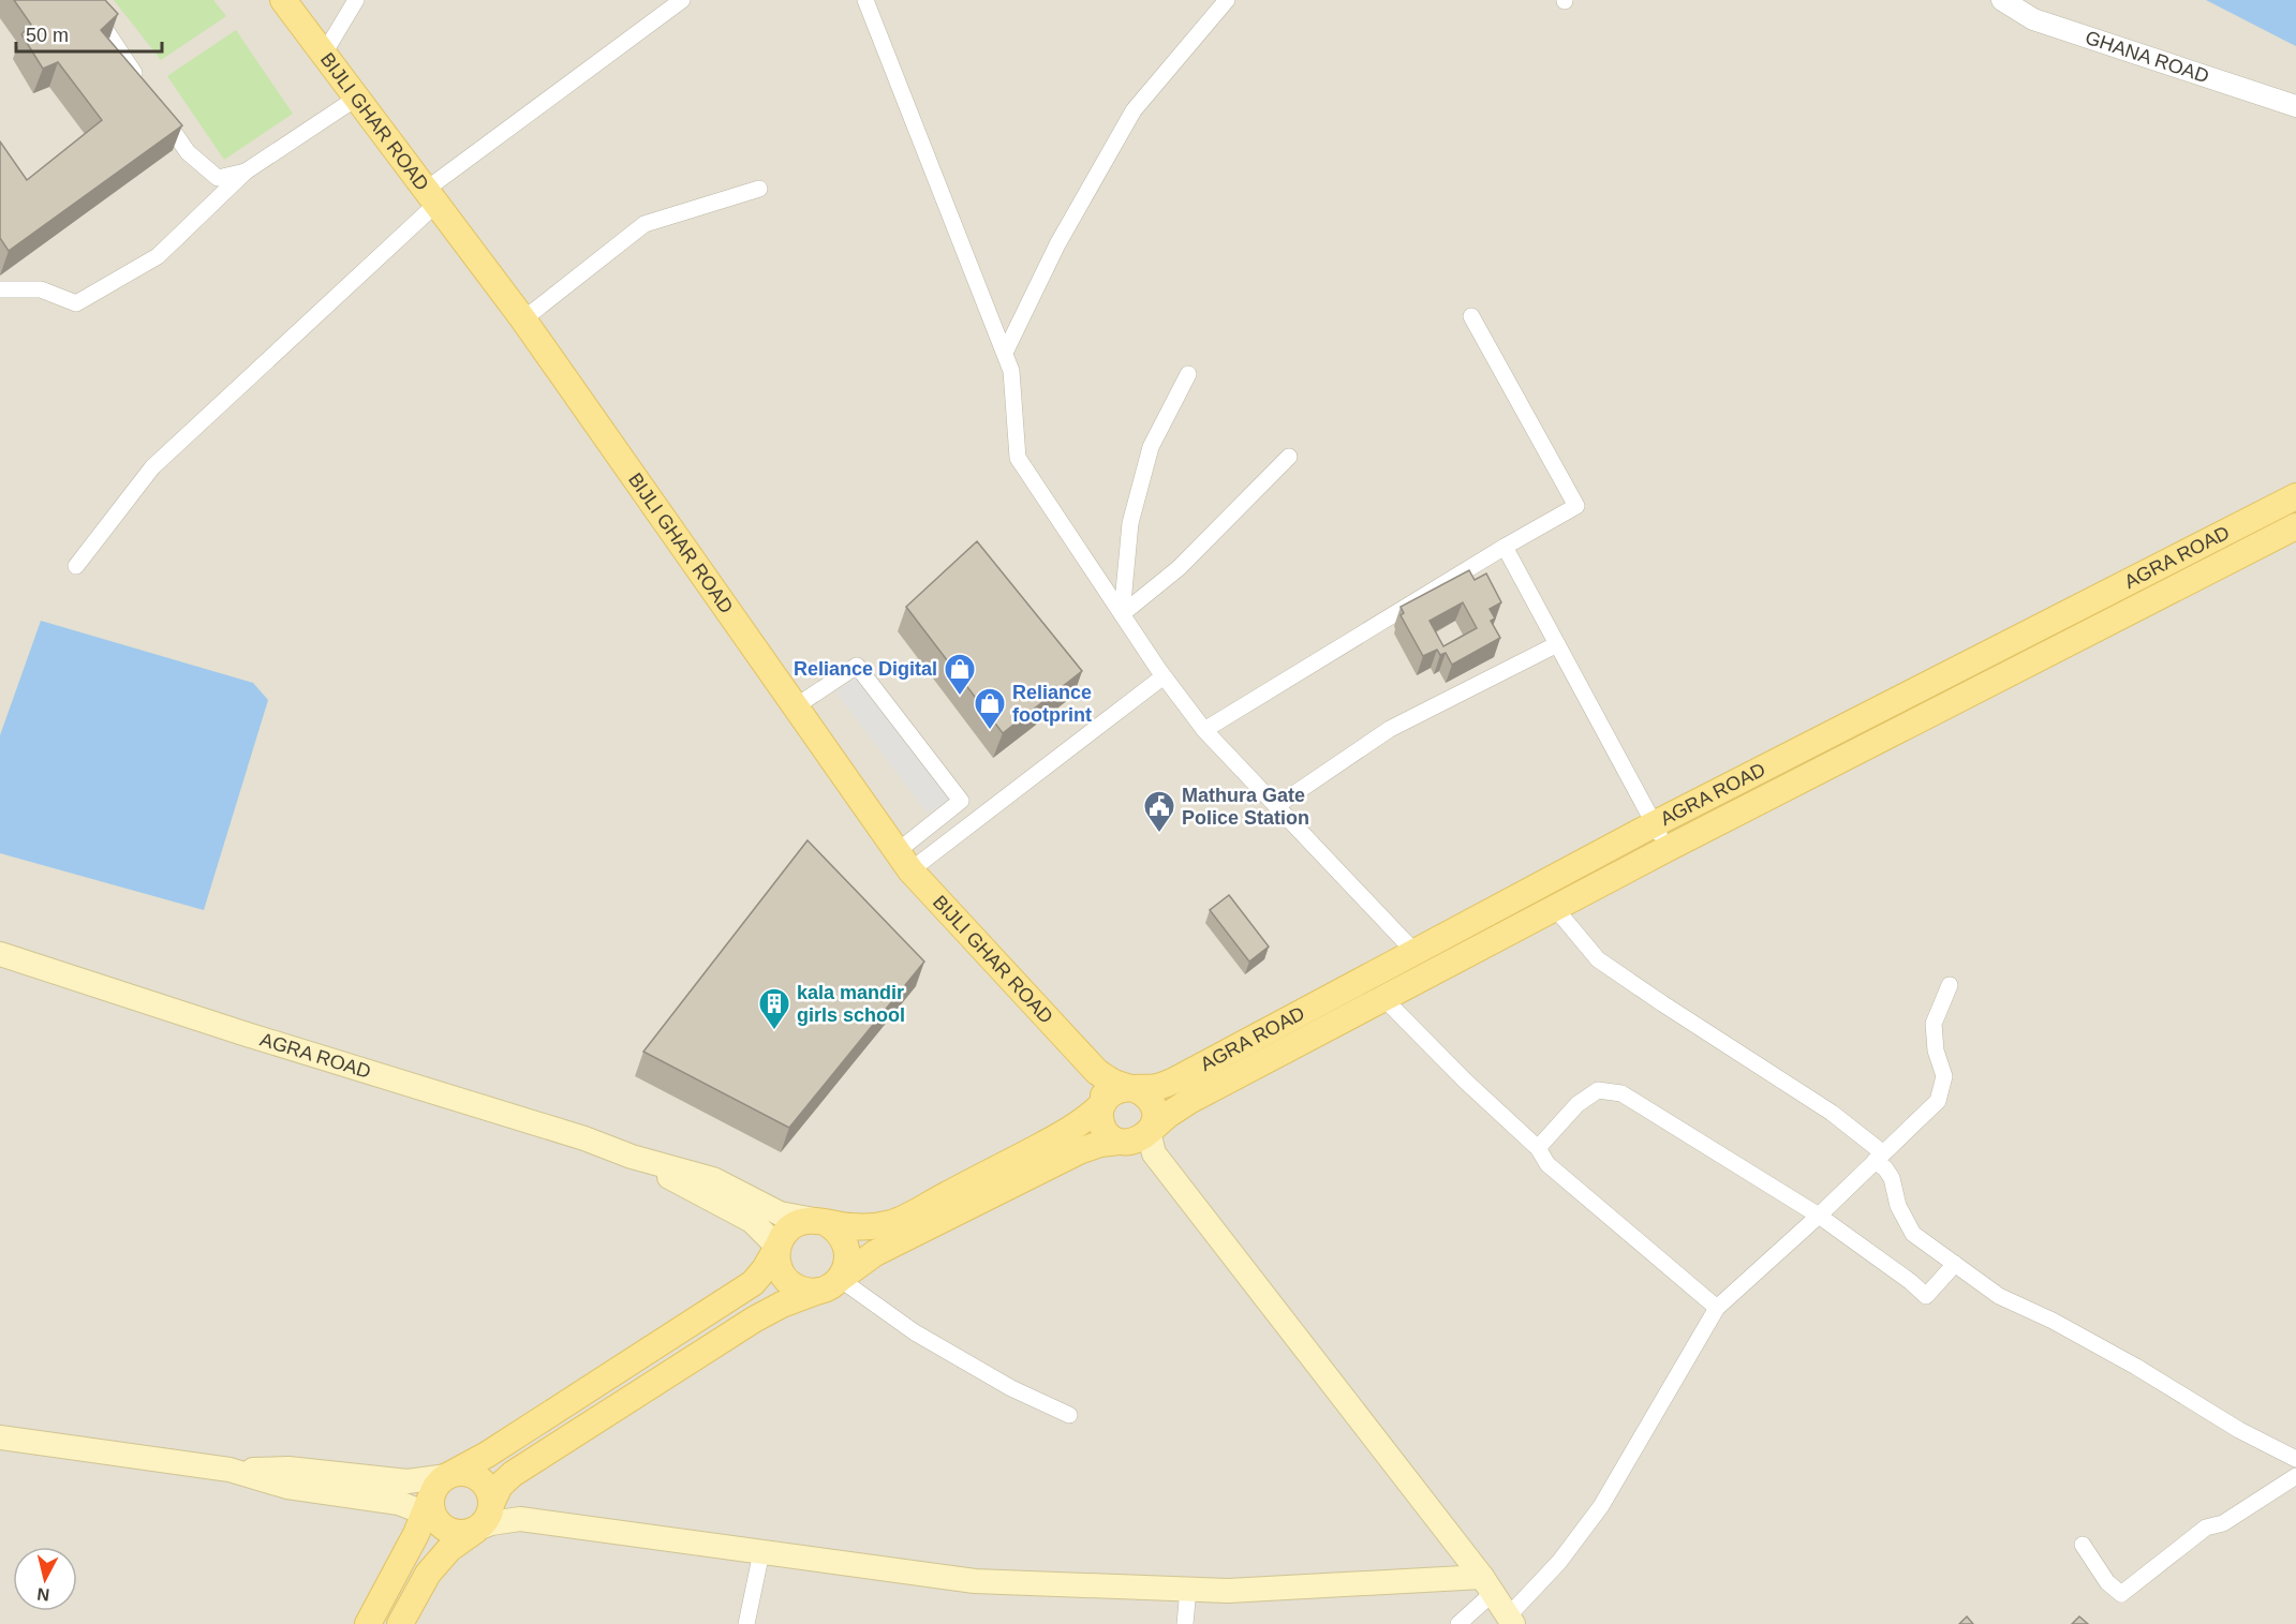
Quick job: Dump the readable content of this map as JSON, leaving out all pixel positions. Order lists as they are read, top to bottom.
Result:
{
  "streets": {
    "main road": ["BIJLI GHAR ROAD", "AGRA ROAD"],
    "street": ["GHANA ROAD"]
  },
  "places": {
    "shop": ["Reliance Digital", "Reliance footprint"],
    "public building": ["Mathura Gate Police Station"],
    "building": ["kala mandir girls school"]
  },
  "scale_bar": "50 m",
  "north": "bottom"
}
